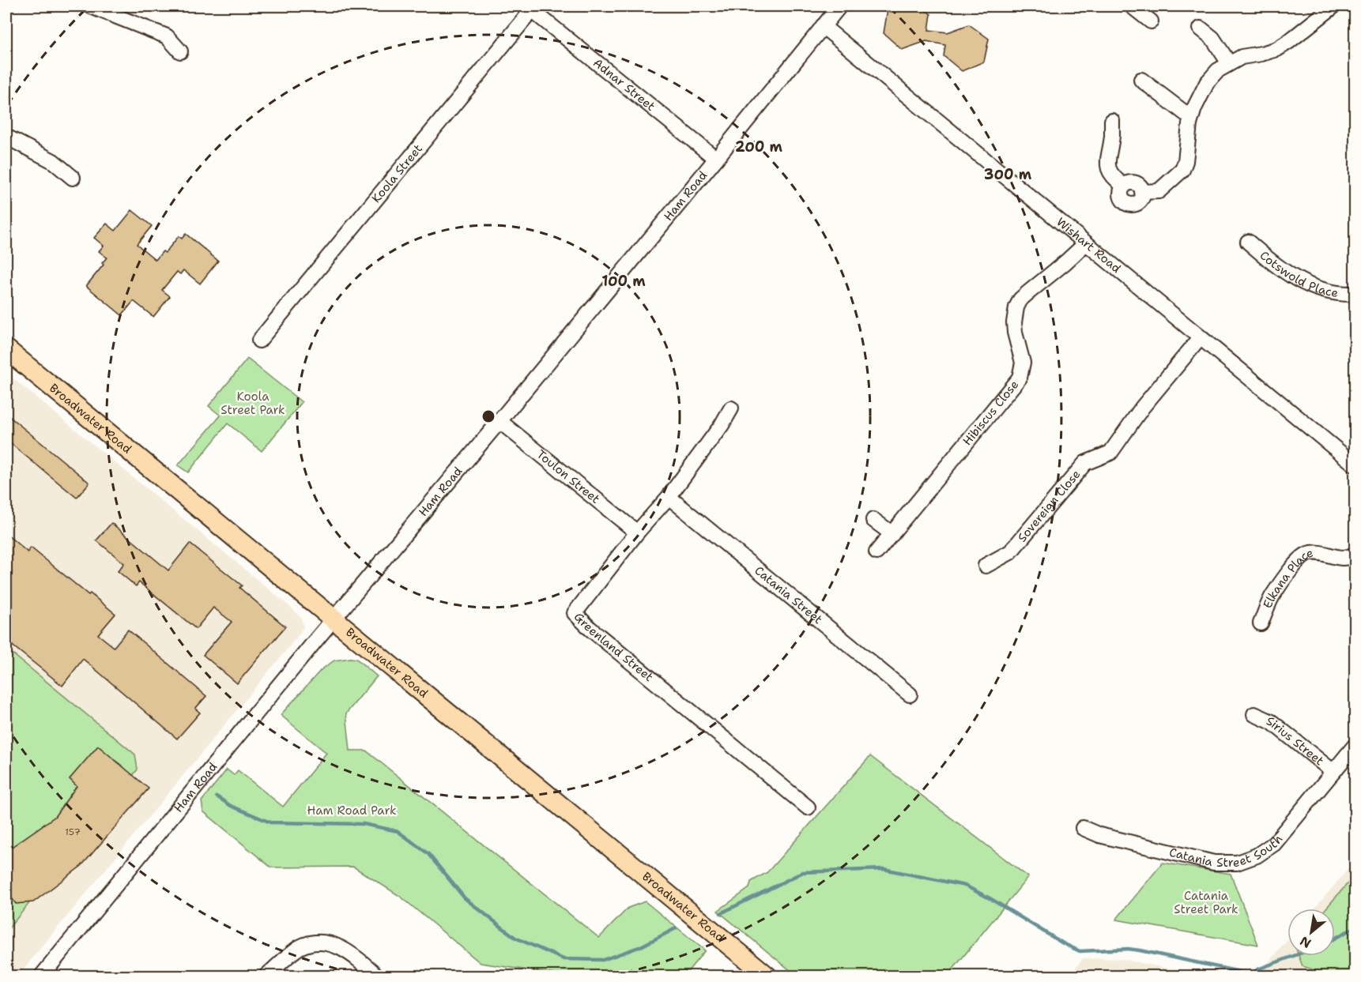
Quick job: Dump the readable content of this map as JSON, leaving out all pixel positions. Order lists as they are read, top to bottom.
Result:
{
  "streets": {
    "main road": ["Broadwater Road"],
    "street": [
      "Adnar Street",
      "Koola Street",
      "Ham Road",
      "Wishart Road",
      "Cotswold Place",
      "Hibiscus Close",
      "Toulon Street",
      "Sovereign Close",
      "Elkana Place",
      "Catania Street",
      "Greenland Street",
      "Sirius Street",
      "Catania Street South"
    ]
  },
  "crossings": [
    ["Adnar Street", "Koola Street"],
    ["Adnar Street", "Ham Road"],
    ["Ham Road", "Wishart Road"],
    ["Ham Road", "Broadwater Road"],
    ["Ham Road", "Toulon Street"],
    ["Wishart Road", "Hibiscus Close"],
    ["Wishart Road", "Sovereign Close"],
    ["Toulon Street", "Greenland Street"],
    ["Catania Street", "Greenland Street"],
    ["Sirius Street", "Catania Street South"]
  ],
  "parks": ["Koola Street Park", "Ham Road Park", "Catania Street Park"],
  "house_numbers": ["157"],
  "north": "bottom left",
  "rings": ["200 m", "300 m", "100 m"]
}
